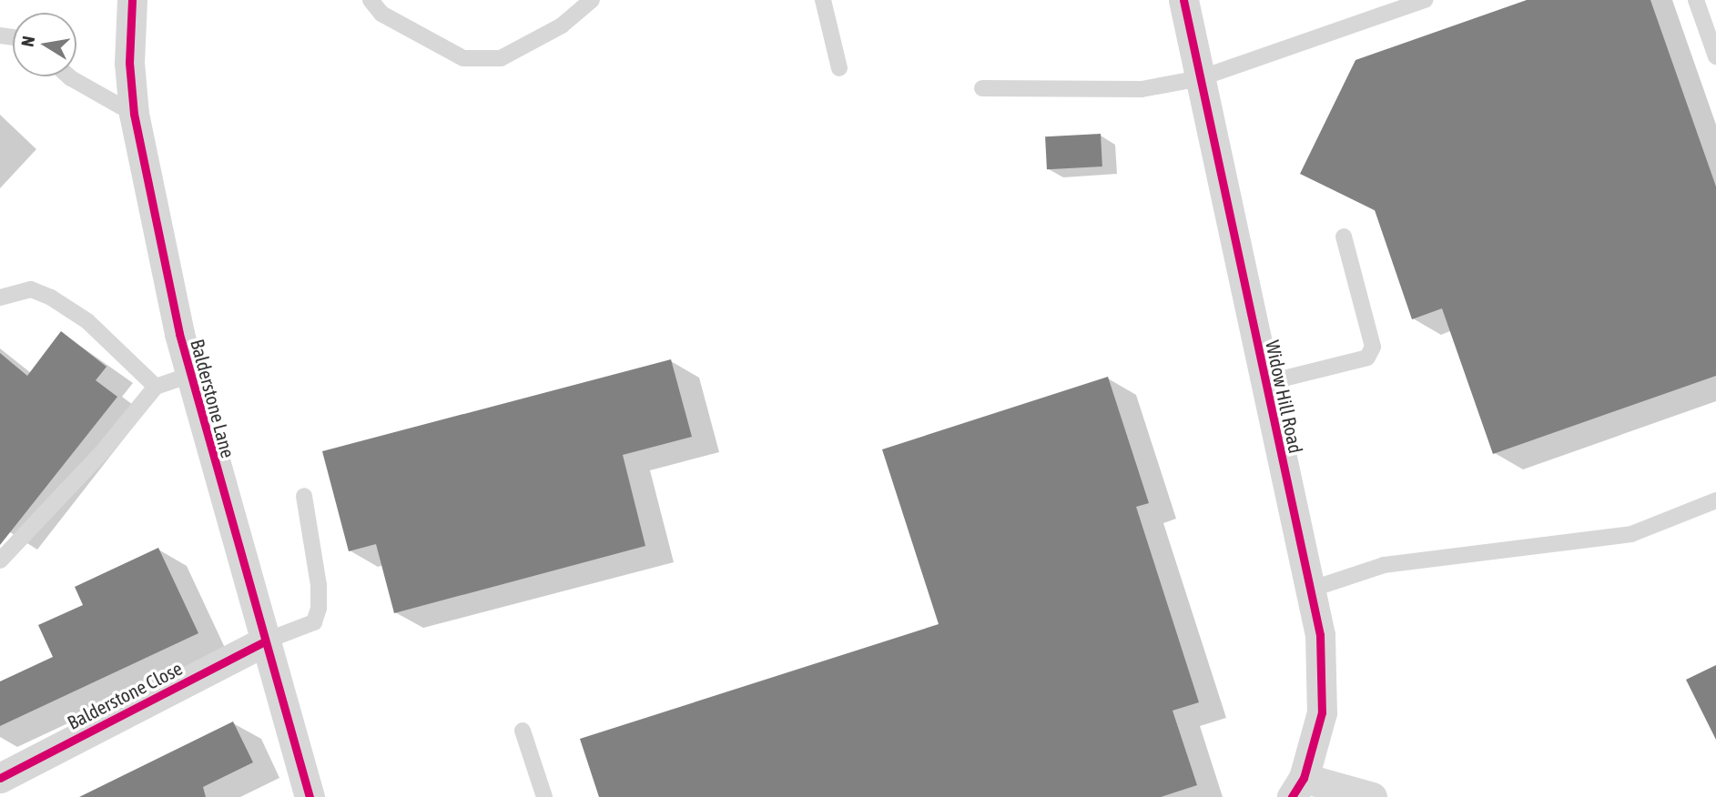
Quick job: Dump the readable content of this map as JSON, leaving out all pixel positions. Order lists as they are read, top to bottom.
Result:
{
  "streets": {
    "street": ["Widow Hill Road", "Balderstone Lane", "Balderstone Close"]
  },
  "crossings": [
    ["Balderstone Lane", "Balderstone Close"]
  ],
  "north": "left"
}
